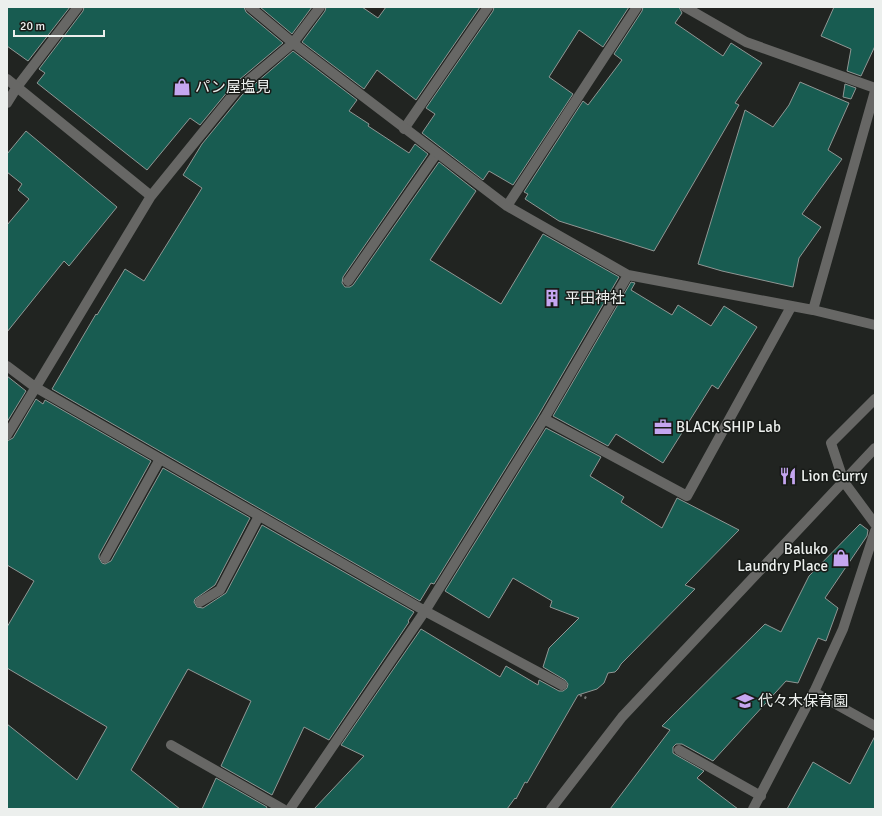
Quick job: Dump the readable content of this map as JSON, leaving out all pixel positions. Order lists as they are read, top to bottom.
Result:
{
  "places": {
    "shop": ["パン屋塩見", "Baluko Laundry Place"],
    "building": ["平田神社"],
    "office": ["BLACK SHIP Lab"],
    "restaurant": ["Lion Curry"],
    "school or university": ["代々木保育園"]
  },
  "scale_bar": "20 m"
}
